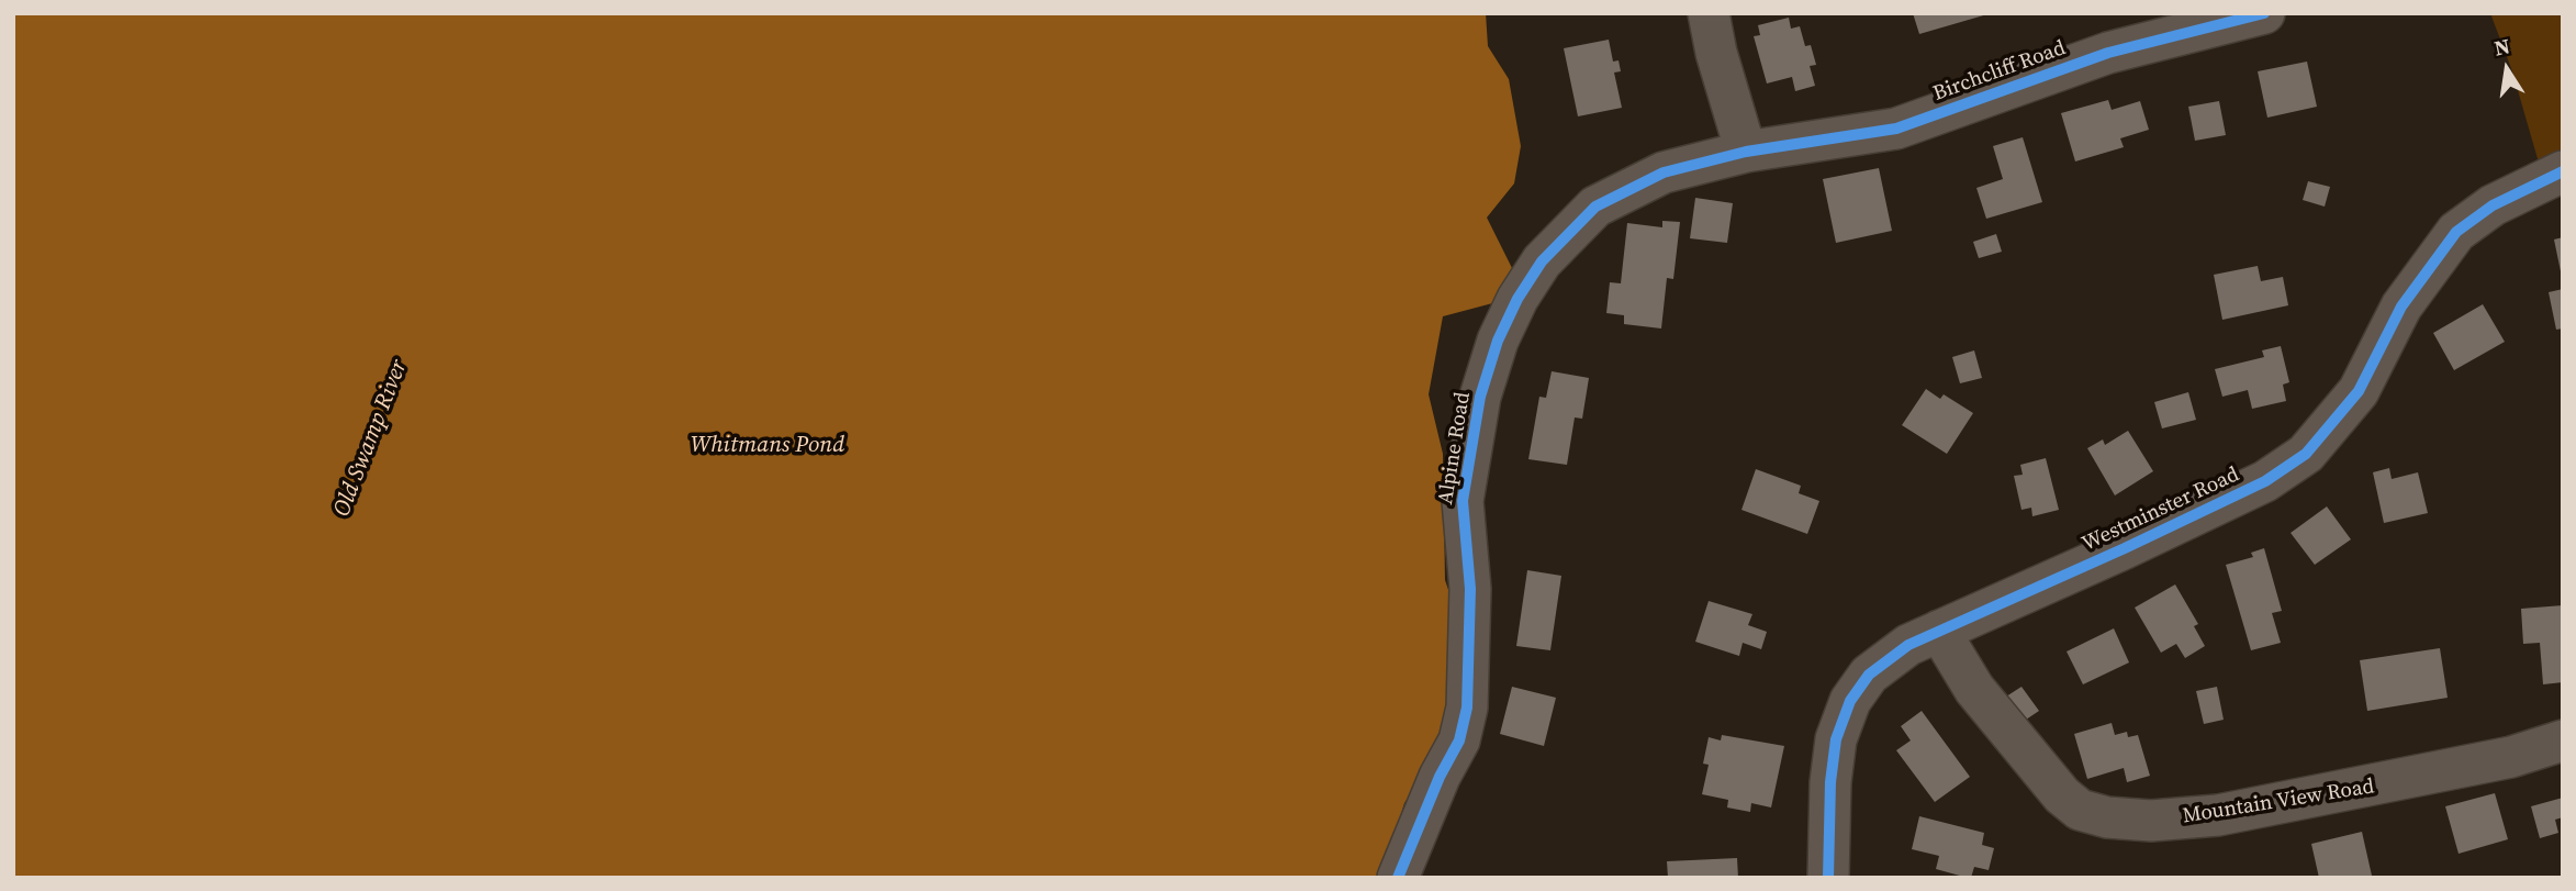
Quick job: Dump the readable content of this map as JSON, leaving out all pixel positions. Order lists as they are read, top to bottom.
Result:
{
  "streets": {
    "street": [
      "Birchcliff Road",
      "Alpine Road",
      "Westminster Road",
      "Mountain View Road"
    ]
  },
  "crossings": [
    ["Birchcliff Road", "Alpine Road"],
    ["Westminster Road", "Mountain View Road"]
  ],
  "water": ["Old Swamp River", "Whitmans Pond"],
  "north": "top"
}
